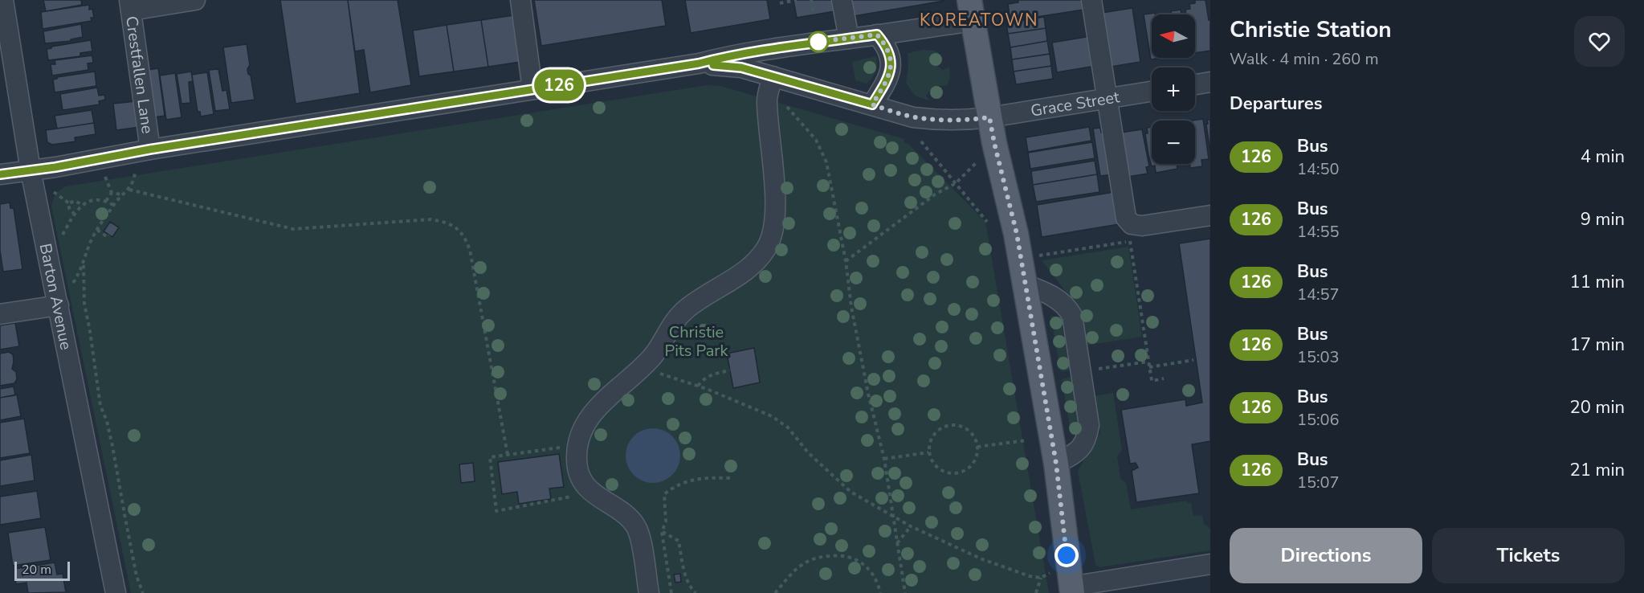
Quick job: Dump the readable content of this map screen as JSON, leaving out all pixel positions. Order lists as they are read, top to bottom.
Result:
{
  "streets": {
    "street": ["Crestfallen Lane", "Grace Street", "Barton Avenue"]
  },
  "districts": ["KOREATOWN"],
  "parks": ["Christie Pits Park"],
  "lines": ["bus line 126"],
  "scale_bar": "20 m",
  "north": "left",
  "page": {
    "on_map": "126",
    "heading": [
      ["Christie Station", "Walk · 4 min · 260 m"],
      "Departures"
    ],
    "map_buttons": ["+", "−"],
    "list": [
      {
        "mark": "126",
        "name": "Bus",
        "note": "14:50",
        "value": "4 min"
      },
      {
        "mark": "126",
        "name": "Bus",
        "note": "14:55",
        "value": "9 min"
      },
      {
        "mark": "126",
        "name": "Bus",
        "note": "14:57",
        "value": "11 min"
      },
      {
        "mark": "126",
        "name": "Bus",
        "note": "15:03",
        "value": "17 min"
      },
      {
        "mark": "126",
        "name": "Bus",
        "note": "15:06",
        "value": "20 min"
      },
      {
        "mark": "126",
        "name": "Bus",
        "note": "15:07",
        "value": "21 min"
      }
    ],
    "buttons": ["Directions", "Tickets"],
    "scale": "20 m"
  }
}
